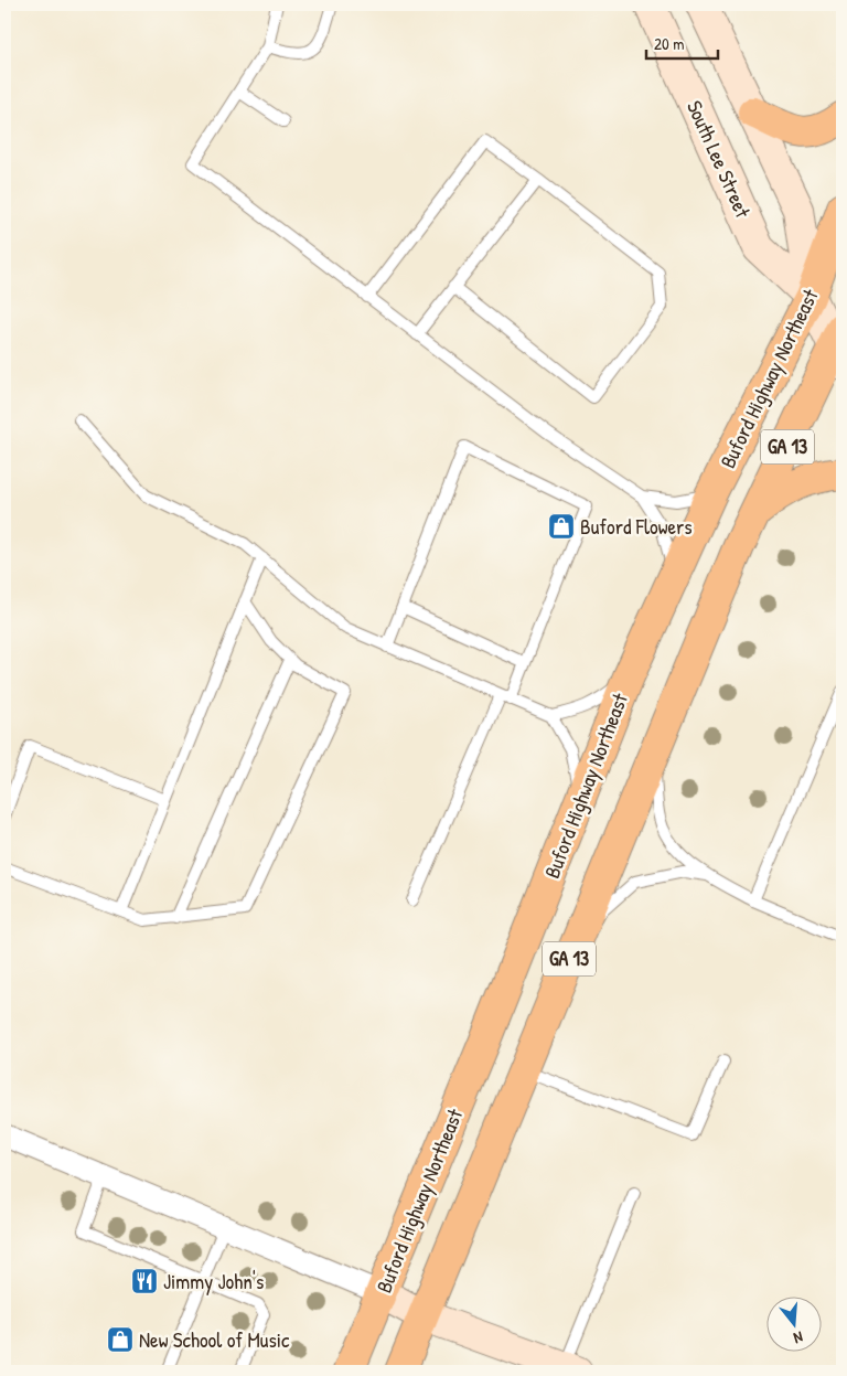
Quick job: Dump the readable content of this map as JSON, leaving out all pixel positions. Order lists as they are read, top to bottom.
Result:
{
  "streets": {
    "main road": ["South Lee Street", "Buford Highway Northeast", "GA 13"]
  },
  "crossings": [
    ["South Lee Street", "Buford Highway Northeast"],
    ["South Lee Street", "GA 13"]
  ],
  "places": {
    "shop": ["Buford Flowers", "New School of Music"],
    "restaurant": ["Jimmy John's"]
  },
  "scale_bar": "20 m",
  "north": "bottom"
}
